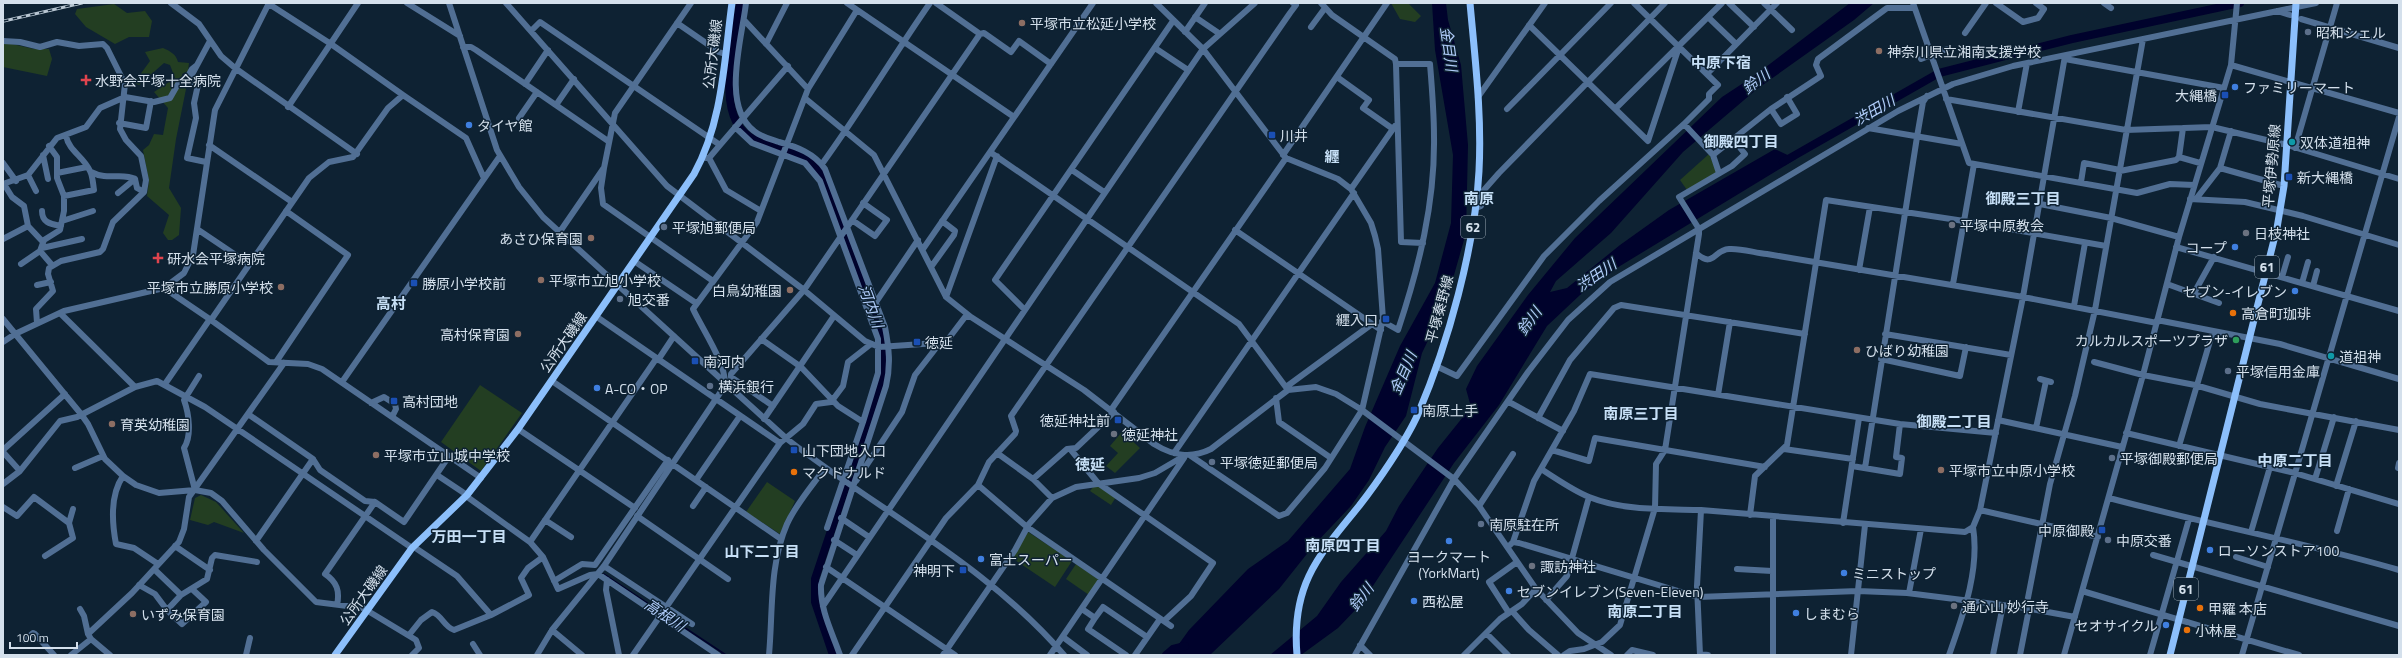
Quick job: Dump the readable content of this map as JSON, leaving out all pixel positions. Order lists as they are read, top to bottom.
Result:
{
  "streets": {
    "main road": [
      "公所大磯線",
      "平塚伊勢原線",
      "62",
      "61",
      "平塚秦野線"
    ]
  },
  "districts": [
    "中原下宿",
    "御殿四丁目",
    "纒",
    "南原",
    "御殿三丁目",
    "高村",
    "南原三丁目",
    "御殿二丁目",
    "中原二丁目",
    "徳延",
    "万田一丁目",
    "南原四丁目",
    "山下二丁目",
    "南原二丁目"
  ],
  "water": [
    "金目川",
    "鈴川",
    "渋田川",
    "河内川",
    "高根川"
  ],
  "places": {
    "other": [
      "平塚市立松延小学校",
      "昭和シェル",
      "神奈川県立湘南支援学校",
      "ファミリーマート",
      "タイヤ館",
      "双体道祖神",
      "平塚中原教会",
      "平塚旭郵便局",
      "日枝神社",
      "あさひ保育園",
      "コープ",
      "平塚市立旭小学校",
      "平塚市立勝原小学校",
      "白鳥幼稚園",
      "セブン-イレブン",
      "旭交番",
      "高倉町珈琲",
      "高村保育園",
      "カルカルスポーツプラザ",
      "ひばり幼稚園",
      "道祖神",
      "平塚信用金庫",
      "横浜銀行",
      "A-CO・OP",
      "育英幼稚園",
      "徳延神社",
      "平塚市立山城中学校",
      "平塚御殿郵便局",
      "平塚徳延郵便局",
      "平塚市立中原小学校",
      "マクドナルド",
      "南原駐在所",
      "中原交番",
      "ヨークマート (YorkMart)",
      "ローソンストア100",
      "富士スーパー",
      "諏訪神社",
      "ミニストップ",
      "セブンイレブン(Seven-Eleven)",
      "西松屋",
      "通心山 妙行寺",
      "甲羅 本店",
      "しまむら",
      "いずみ保育園",
      "セオサイクル",
      "小林屋"
    ],
    "health": ["水野会平塚十全病院", "研水会平塚病院"],
    "transit": [
      "大縄橋",
      "川井",
      "新大縄橋",
      "勝原小学校前",
      "纒入口",
      "徳延",
      "南河内",
      "高村団地",
      "南原土手",
      "徳延神社前",
      "山下団地入口",
      "中原御殿",
      "神明下"
    ]
  },
  "scale_bar": "100 m"
}
